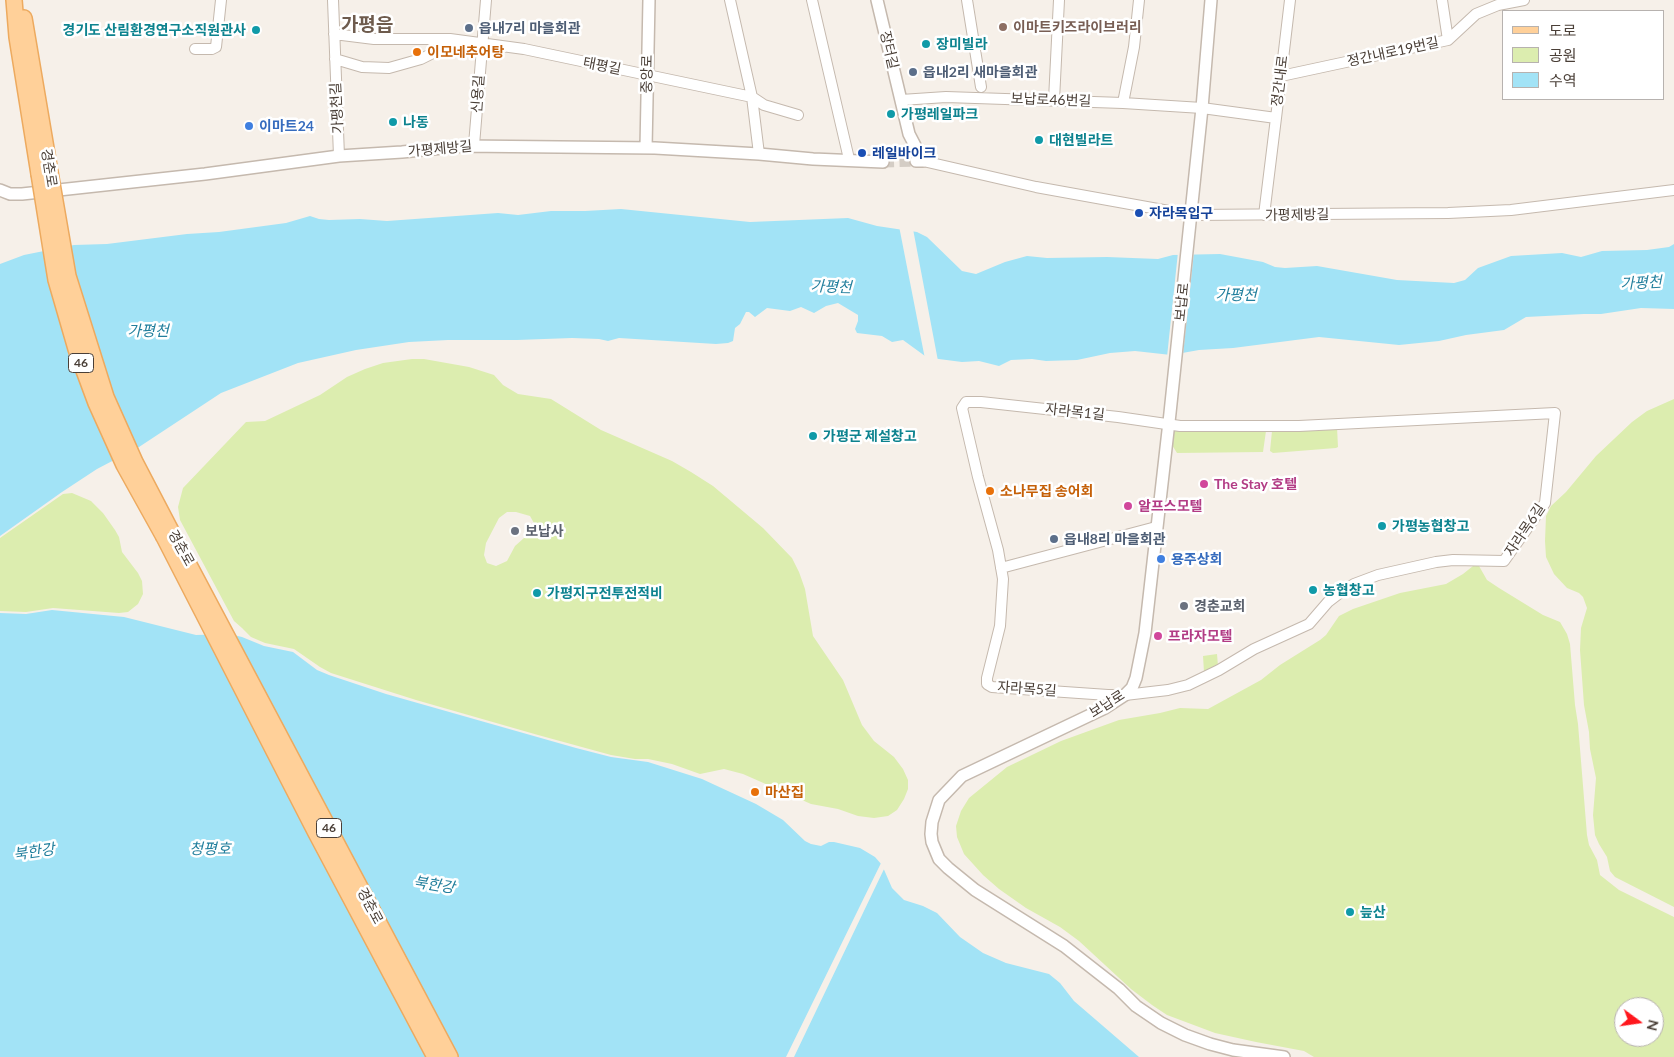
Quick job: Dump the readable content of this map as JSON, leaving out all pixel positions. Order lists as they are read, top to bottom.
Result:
{
  "streets": {
    "main road": ["경춘로", "46"],
    "street": [
      "장터길",
      "정간내로19번길",
      "태평길",
      "중앙로",
      "정간내로",
      "신용길",
      "보납로46번길",
      "가평천길",
      "가평제방길",
      "보납로",
      "자라목1길",
      "자라목6길",
      "자라목5길"
    ]
  },
  "crossings": [
    ["장터길", "보납로46번길"],
    ["장터길", "가평제방길"],
    ["정간내로19번길", "정간내로"],
    ["태평길", "중앙로"],
    ["태평길", "신용길"],
    ["중앙로", "가평제방길"],
    ["정간내로", "보납로46번길"],
    ["정간내로", "보납로"],
    ["신용길", "가평제방길"],
    ["보납로46번길", "가평제방길"],
    ["보납로46번길", "보납로"],
    ["가평천길", "가평제방길"],
    ["가평제방길", "보납로"],
    ["보납로", "자라목1길"],
    ["보납로", "자라목6길"],
    ["보납로", "자라목5길"],
    ["자라목1길", "자라목6길"],
    ["자라목1길", "자라목5길"],
    ["자라목6길", "자라목5길"]
  ],
  "districts": ["가평읍"],
  "water": ["가평천", "청평호", "북한강"],
  "places": [
    "이마트키즈라이브러리",
    "읍내7리 마을회관",
    "경기도 산림환경연구소직원관사",
    "장미빌라",
    "이모네추어탕",
    "읍내2리 새마을회관",
    "가평레일파크",
    "나동",
    "이마트24",
    "대현빌라트",
    "레일바이크",
    "자라목입구",
    "가평군 제설창고",
    "The Stay 호텔",
    "소나무집 송어회",
    "알프스모텔",
    "가평농협창고",
    "보납사",
    "읍내8리 마을회관",
    "용주상회",
    "농협창고",
    "가평지구전투전적비",
    "경춘교회",
    "프라자모텔",
    "마산집",
    "늪산"
  ],
  "legend": ["도로", "공원", "수역"],
  "north": "right"
}
